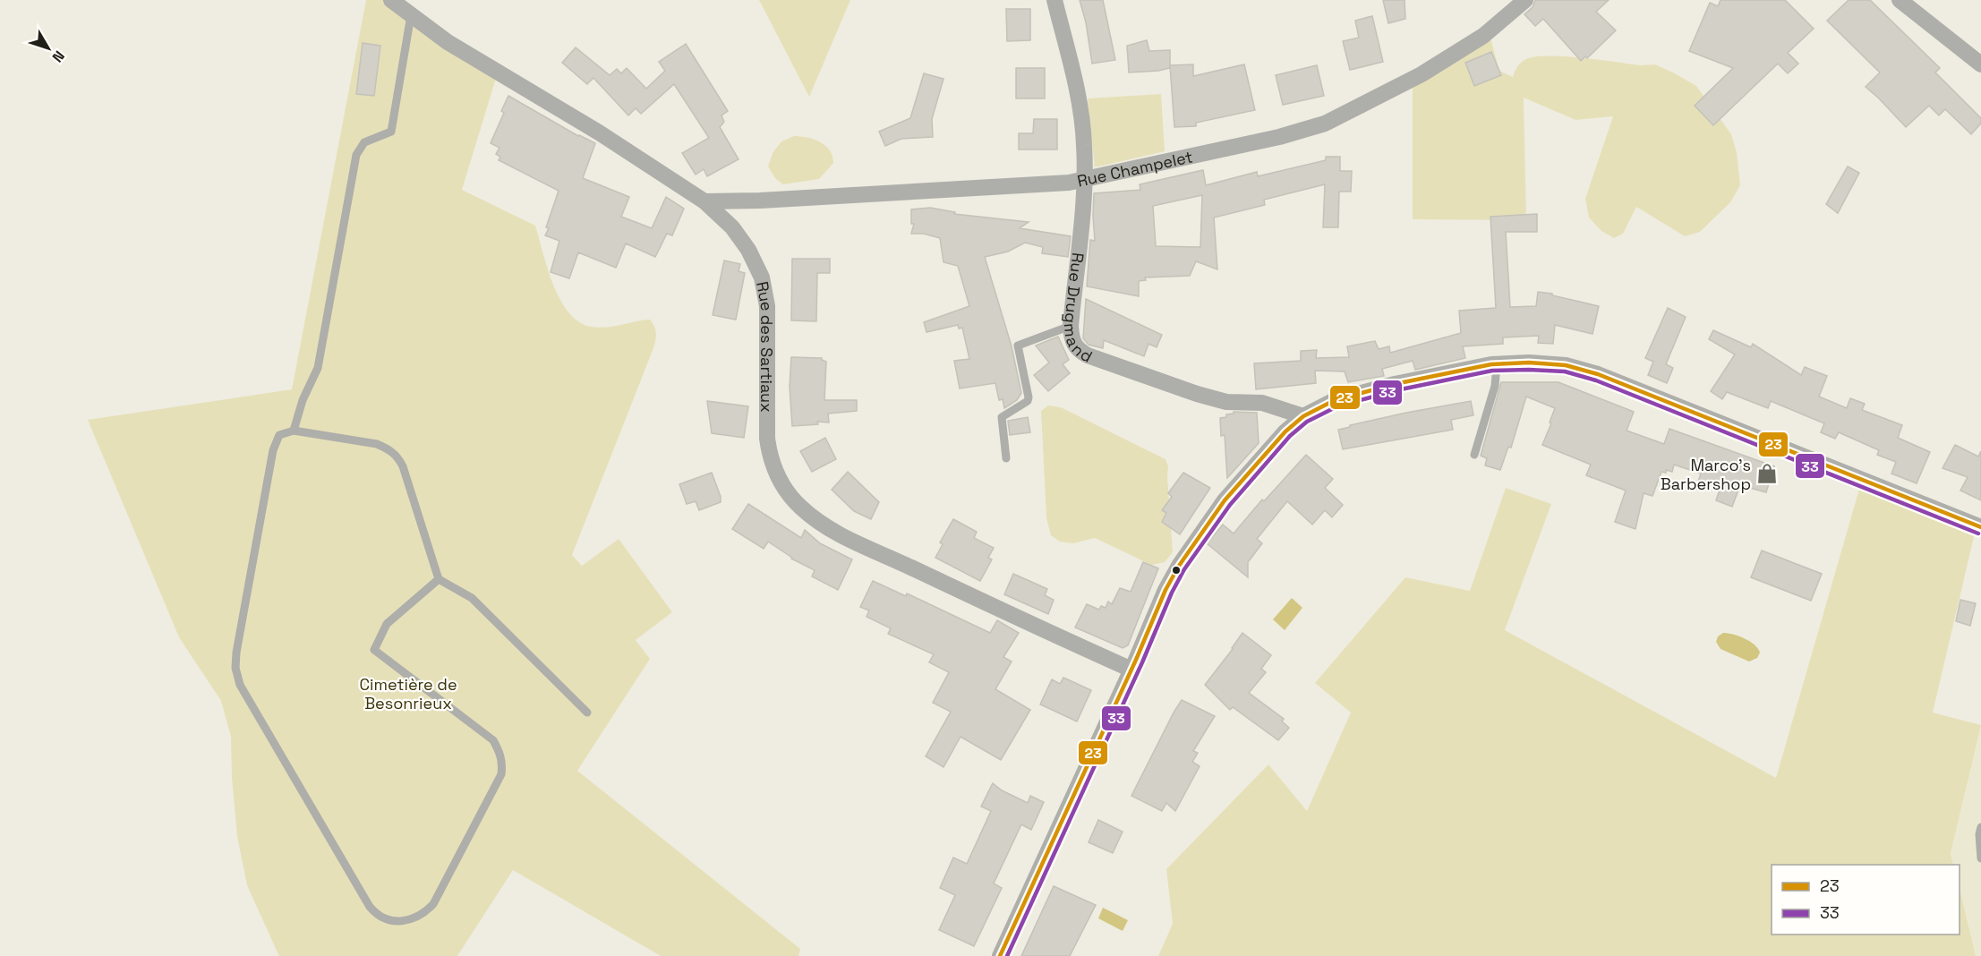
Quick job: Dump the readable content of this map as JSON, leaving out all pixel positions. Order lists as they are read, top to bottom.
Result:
{
  "streets": {
    "street": ["Rue Champelet", "Rue Drugmand", "Rue des Sartiaux"]
  },
  "crossings": [
    ["Rue Champelet", "Rue Drugmand"],
    ["Rue Champelet", "Rue des Sartiaux"]
  ],
  "parks": ["Cimetière de Besonrieux"],
  "places": {
    "shop": ["Marco's Barbershop"]
  },
  "lines": ["transit line 23", "transit line 33"],
  "legend": ["23", "33"],
  "north": "bottom right"
}
